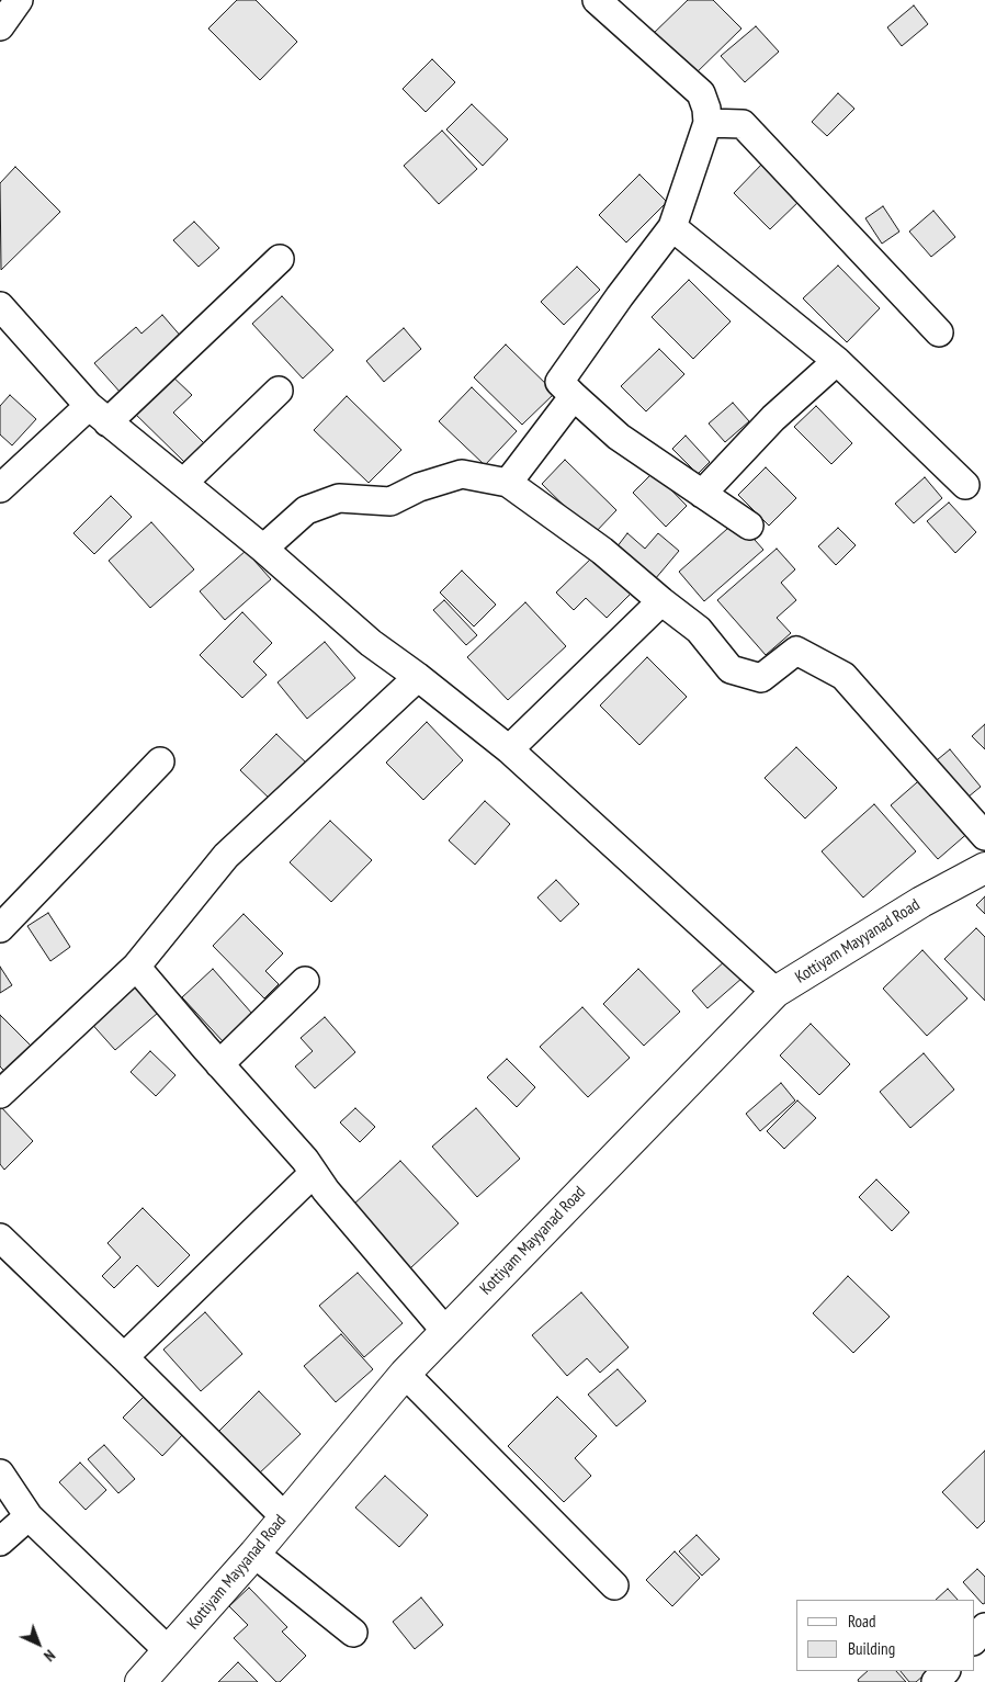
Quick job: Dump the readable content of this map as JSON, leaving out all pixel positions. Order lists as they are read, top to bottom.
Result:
{
  "streets": {
    "street": ["Kottiyam Mayyanad Road"]
  },
  "legend": ["Road", "Building"],
  "north": "bottom right"
}
